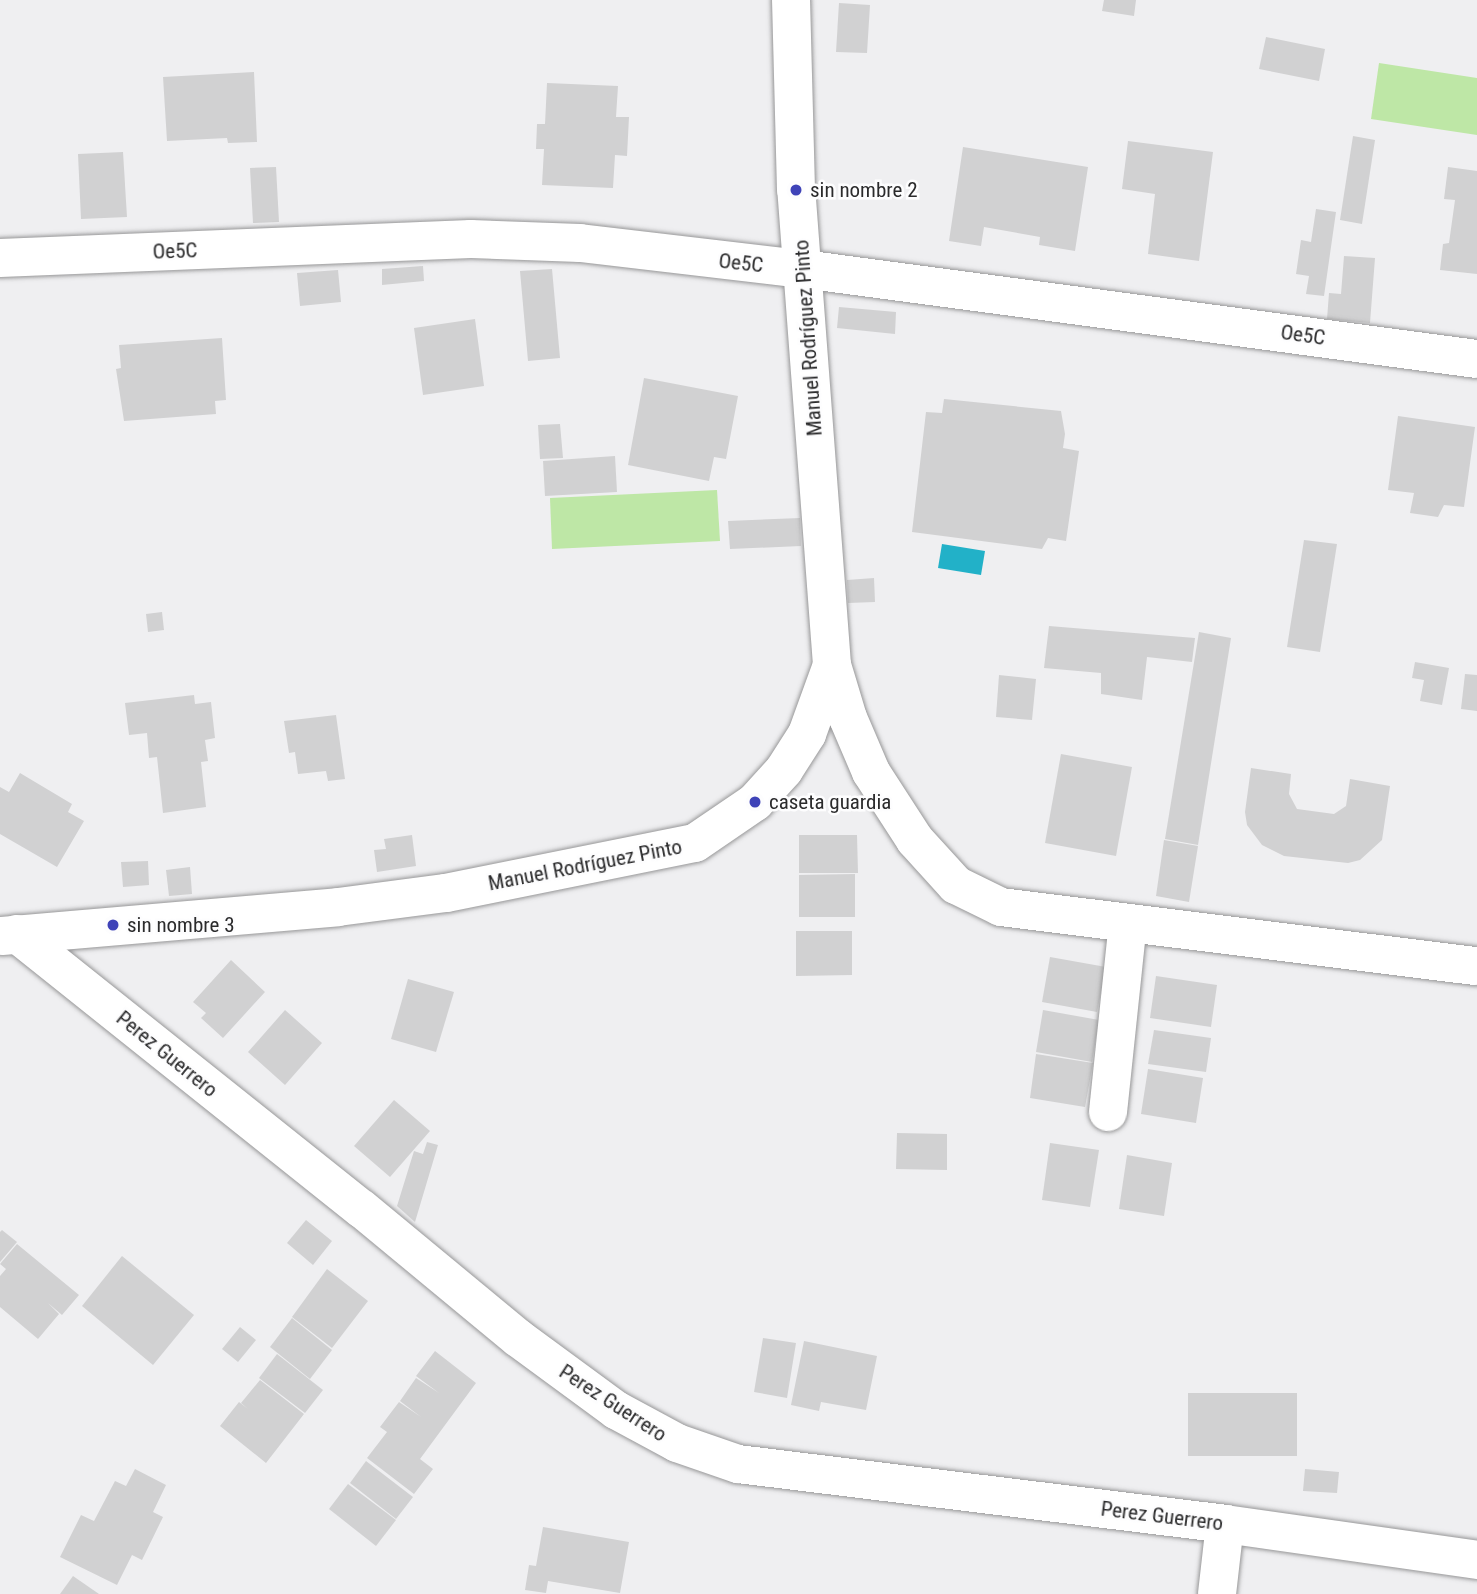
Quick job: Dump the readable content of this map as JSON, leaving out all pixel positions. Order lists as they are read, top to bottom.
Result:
{
  "streets": {
    "street": ["Oe5C", "Manuel Rodríguez Pinto", "Perez Guerrero"]
  },
  "crossings": [
    ["Oe5C", "Manuel Rodríguez Pinto"],
    ["Manuel Rodríguez Pinto", "Perez Guerrero"]
  ],
  "places": ["sin nombre 2", "caseta guardia", "sin nombre 3"]
}
